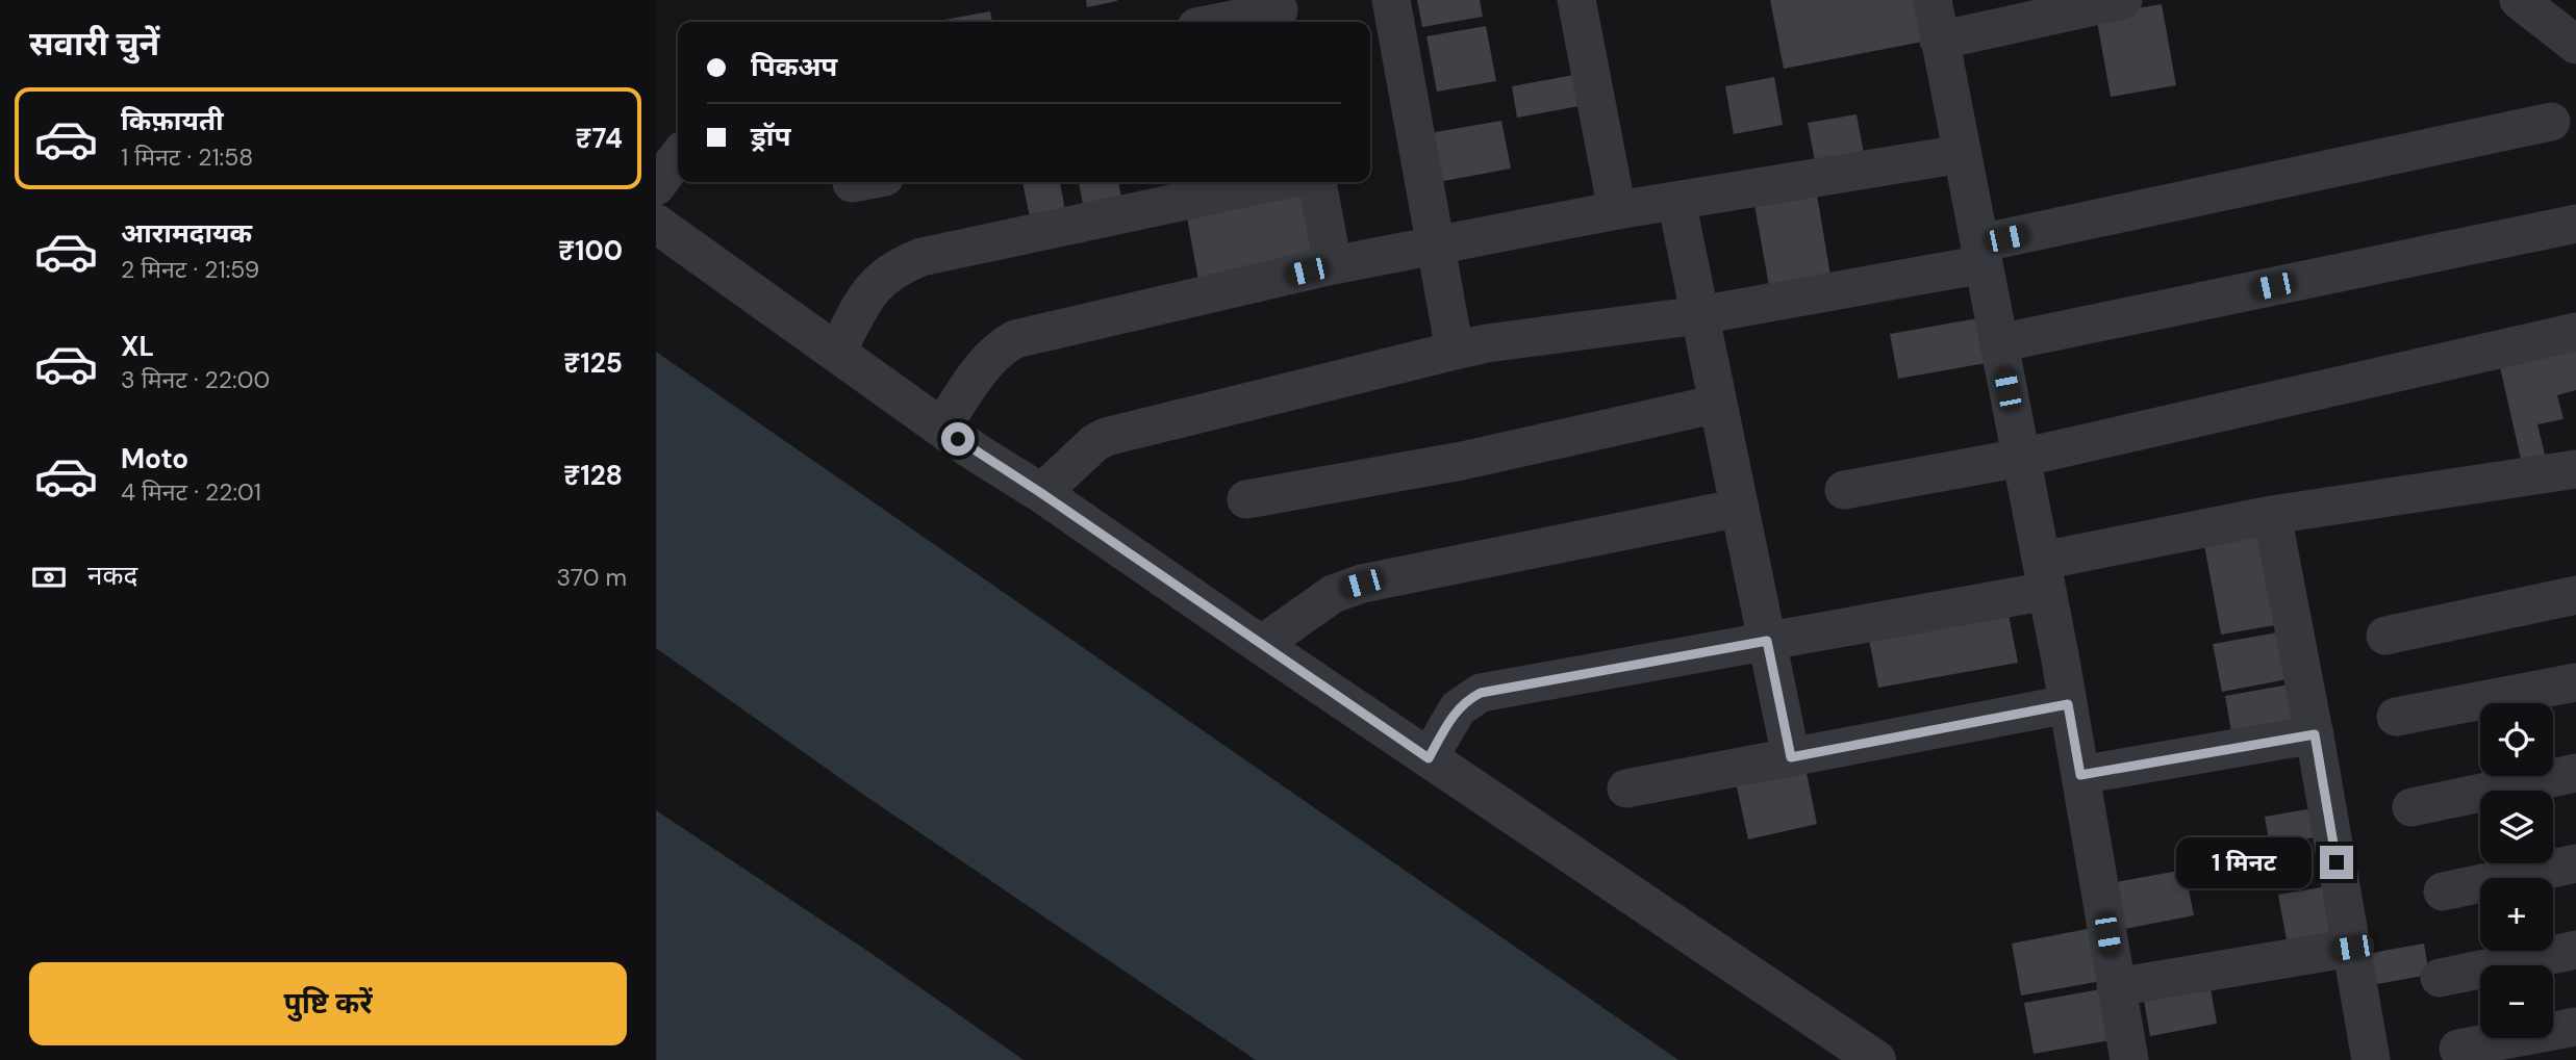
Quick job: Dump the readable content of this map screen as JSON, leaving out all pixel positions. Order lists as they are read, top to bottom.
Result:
{
  "page": {
    "heading": "सवारी चुनें",
    "banner": ["पिकअप", "ड्रॉप"],
    "list": [
      {
        "name": "किफ़ायती",
        "note": "1 मिनट · 21:58",
        "value": "₹74"
      },
      {
        "name": "आरामदायक",
        "note": "2 मिनट · 21:59",
        "value": "₹100"
      },
      {
        "name": "XL",
        "note": "3 मिनट · 22:00",
        "value": "₹125"
      },
      {
        "name": "Moto",
        "note": "4 मिनट · 22:01",
        "value": "₹128"
      }
    ],
    "pay": ["नकद", "370 m"],
    "map_buttons": ["+", "−"],
    "bubble": "1 मिनट",
    "buttons": "पुष्टि करें"
  }
}
